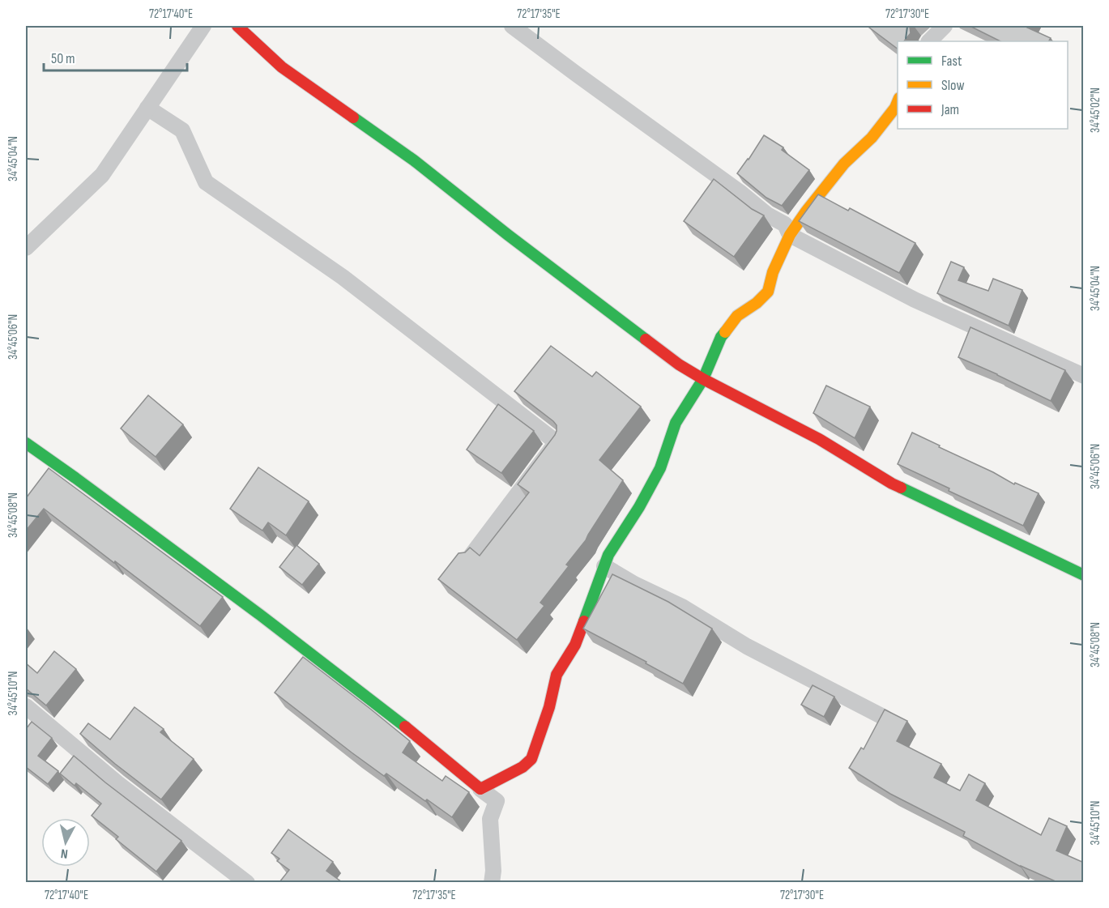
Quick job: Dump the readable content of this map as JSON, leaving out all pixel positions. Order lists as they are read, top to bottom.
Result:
{
  "legend": ["Fast", "Slow", "Jam"],
  "scale_bar": "50 m",
  "north": "bottom",
  "coordinates": [
    "72°17'40\"E",
    "72°17'35\"E",
    "72°17'30\"E",
    "34°45'02\"N",
    "34°45'04\"N",
    "34°45'06\"N",
    "34°45'08\"N",
    "34°45'10\"N"
  ]
}
